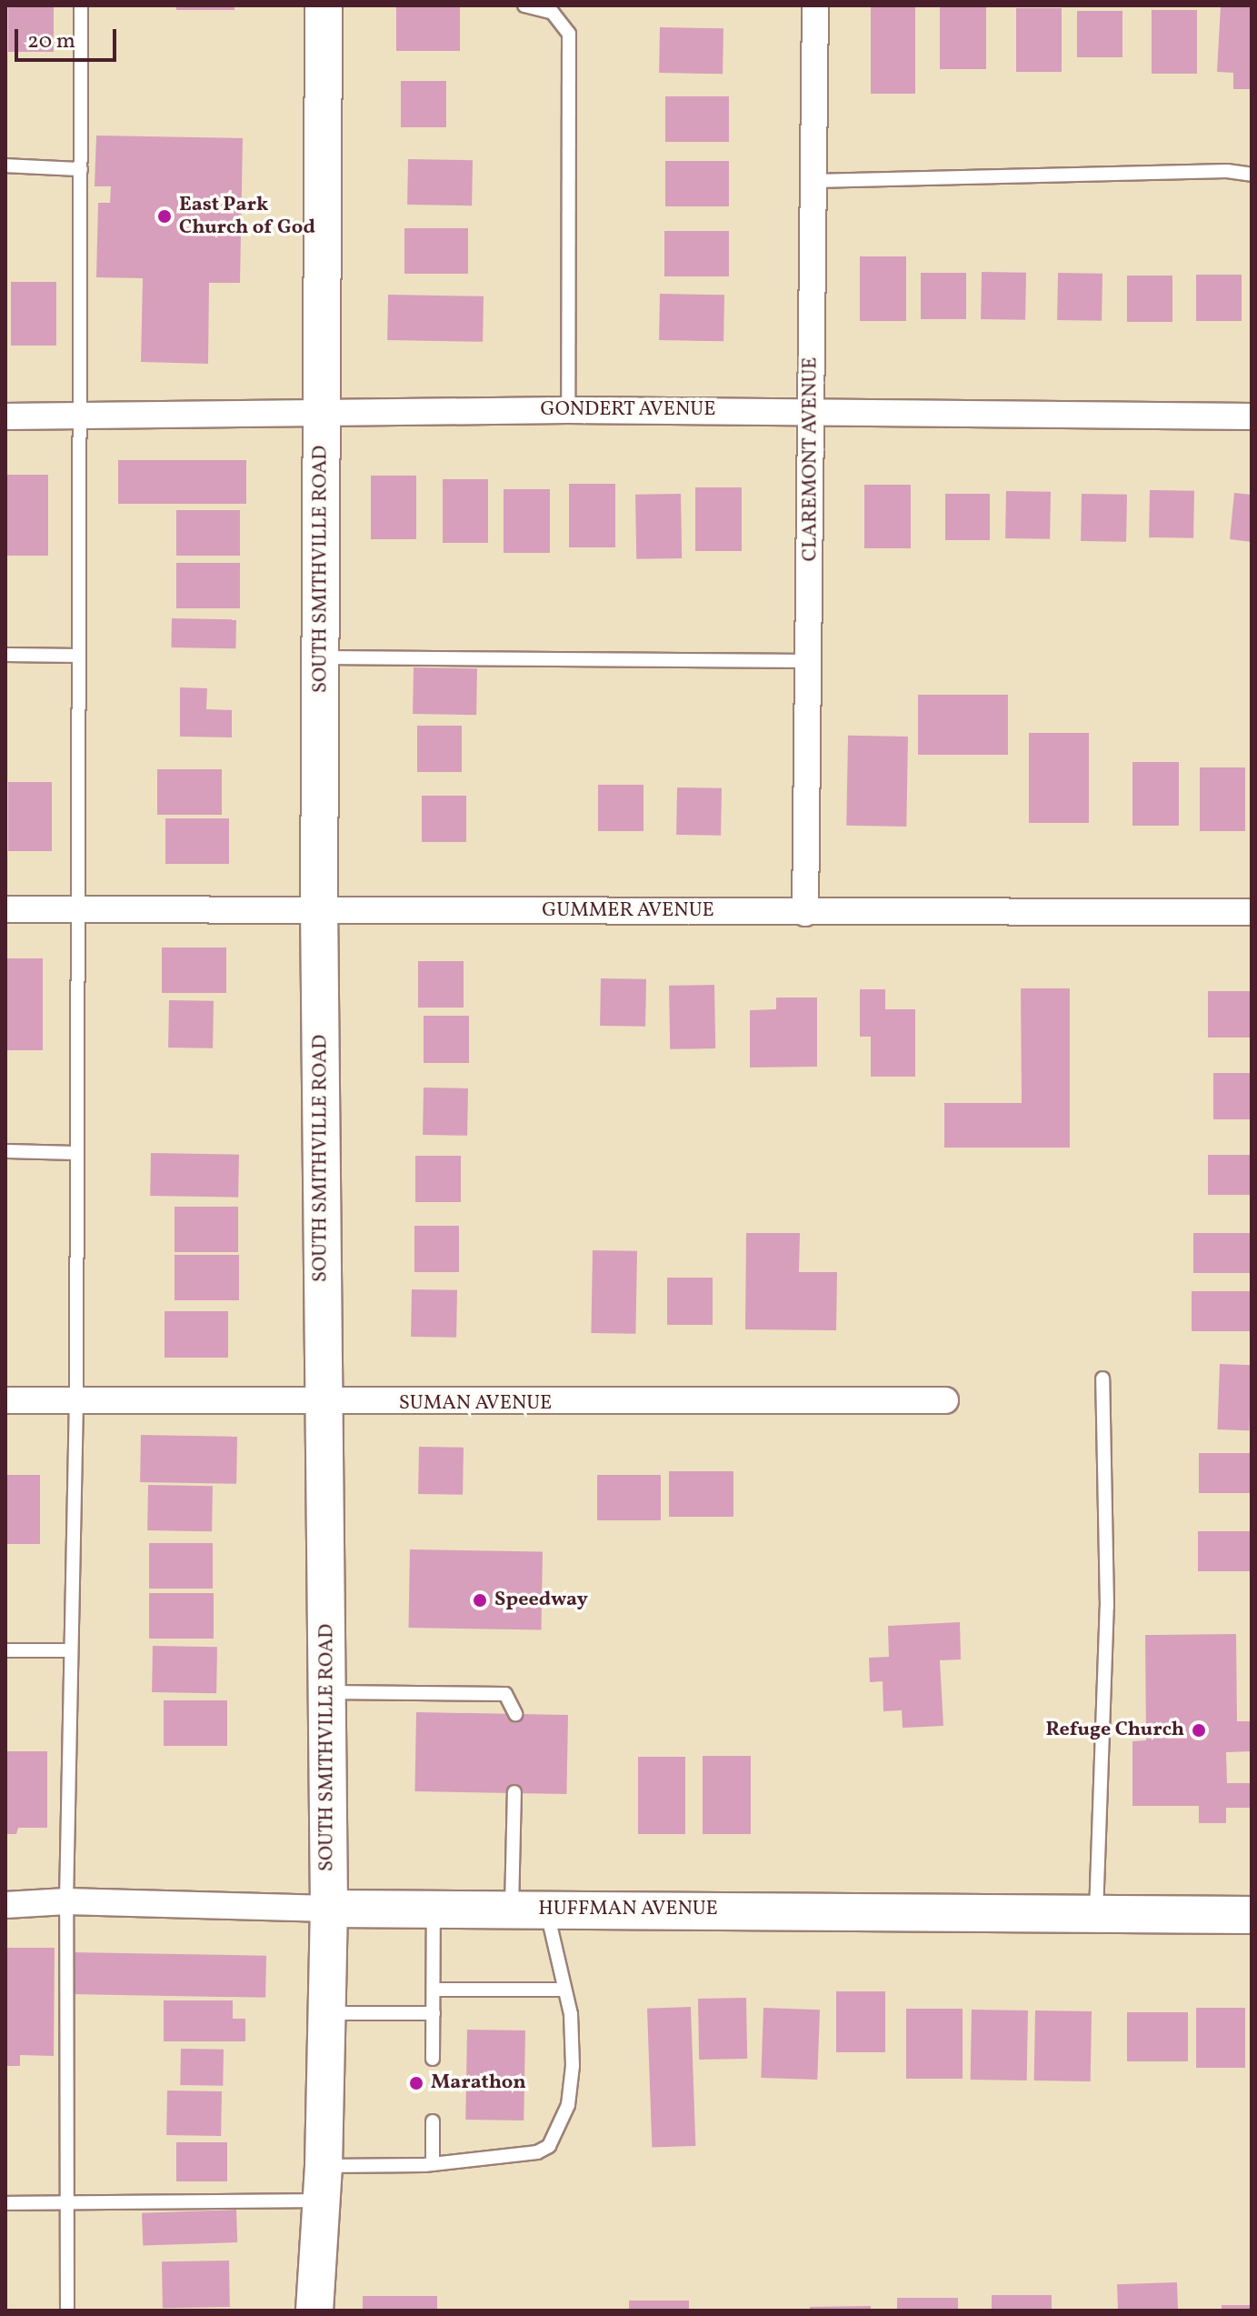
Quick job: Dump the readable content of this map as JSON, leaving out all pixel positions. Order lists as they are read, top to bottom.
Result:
{
  "streets": {
    "main road": ["SOUTH SMITHVILLE ROAD", "HUFFMAN AVENUE"],
    "street": [
      "GONDERT AVENUE",
      "CLAREMONT AVENUE",
      "GUMMER AVENUE",
      "SUMAN AVENUE"
    ]
  },
  "crossings": [
    ["GONDERT AVENUE", "CLAREMONT AVENUE"],
    ["GONDERT AVENUE", "SOUTH SMITHVILLE ROAD"],
    ["CLAREMONT AVENUE", "GUMMER AVENUE"],
    ["SOUTH SMITHVILLE ROAD", "GUMMER AVENUE"],
    ["SOUTH SMITHVILLE ROAD", "SUMAN AVENUE"],
    ["SOUTH SMITHVILLE ROAD", "HUFFMAN AVENUE"]
  ],
  "places": [
    "East Park Church of God",
    "Speedway",
    "Refuge Church",
    "Marathon"
  ],
  "scale_bar": "20 m"
}
